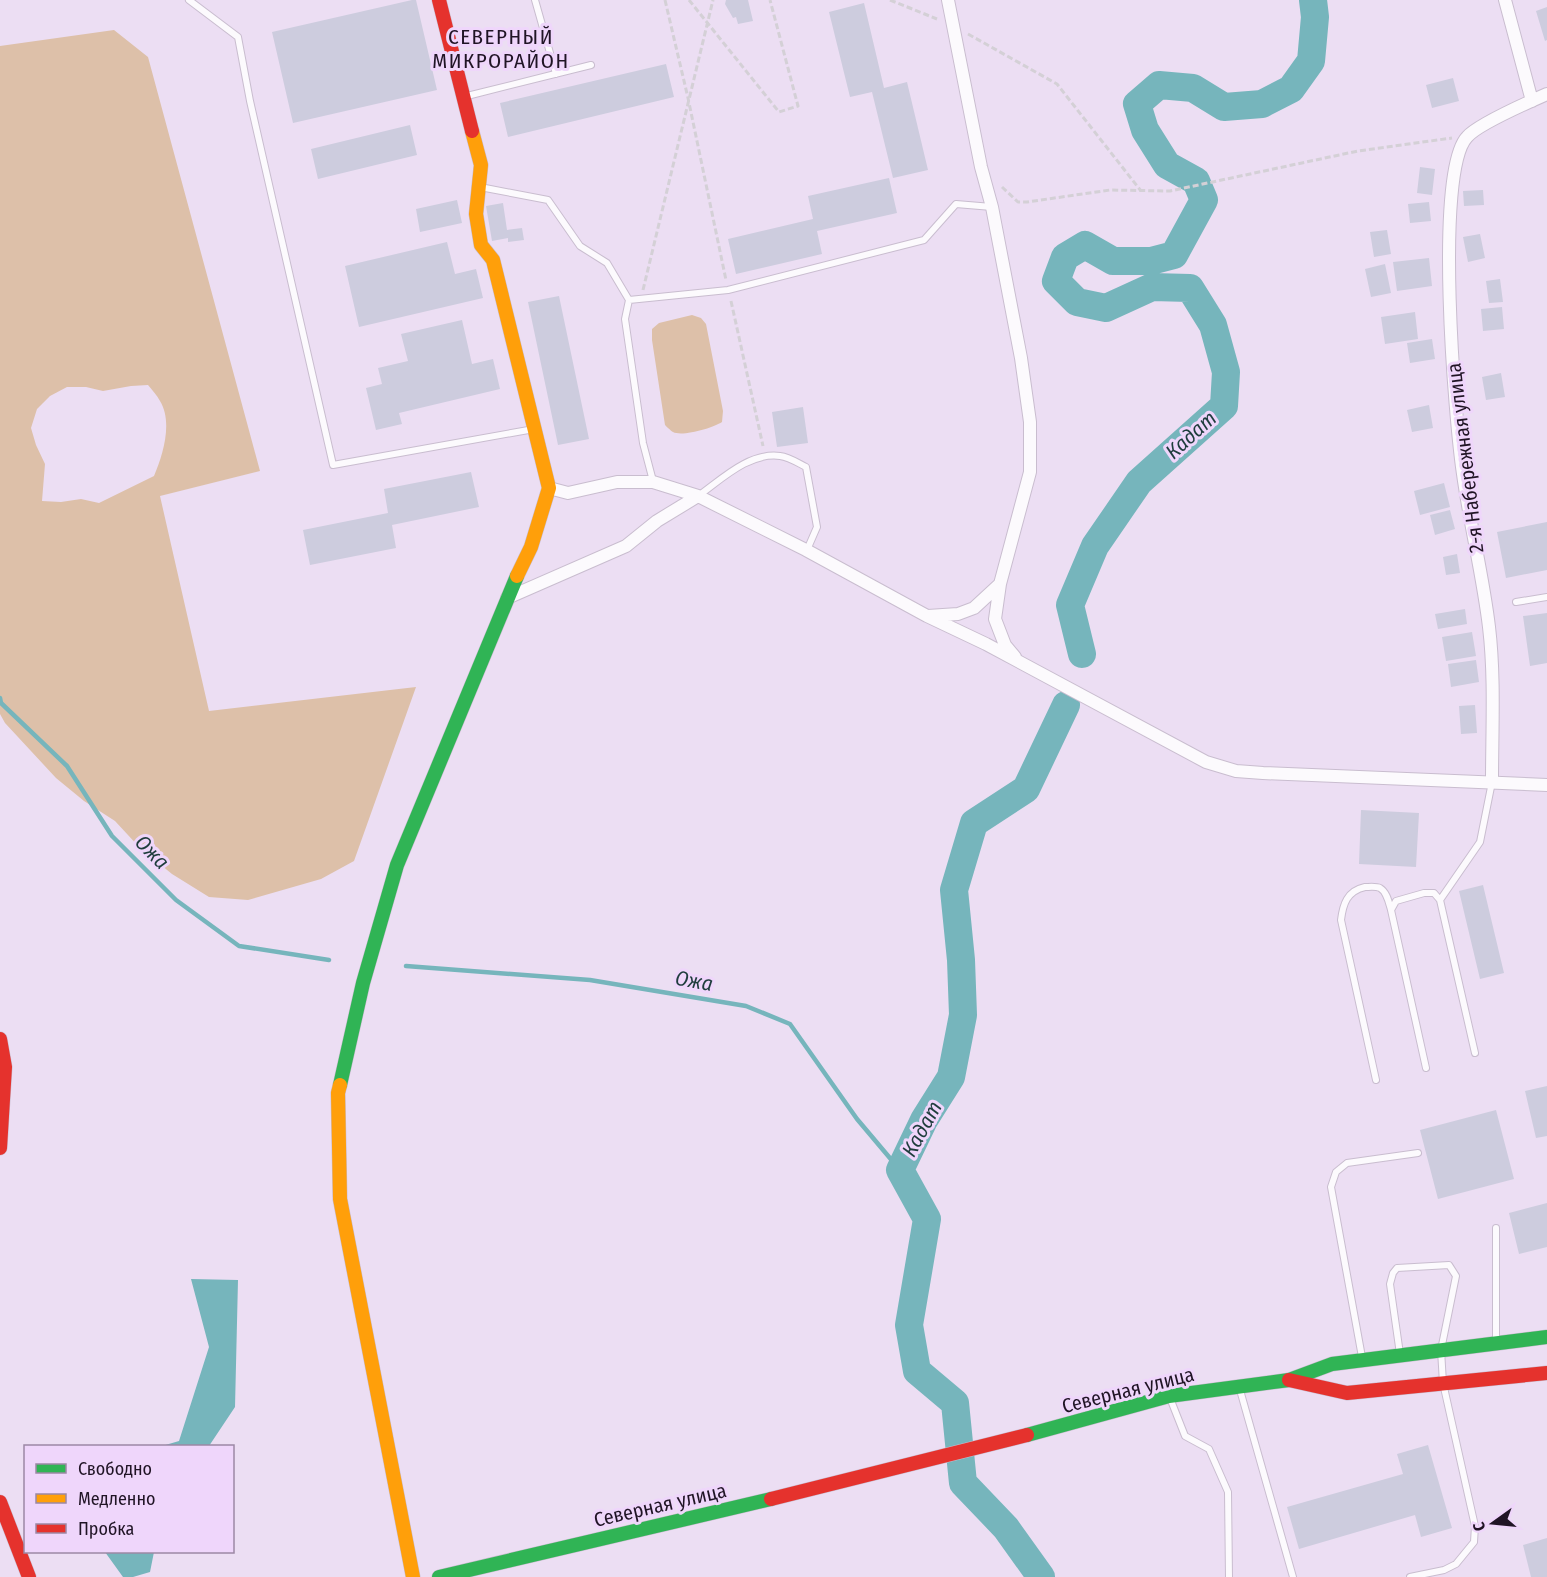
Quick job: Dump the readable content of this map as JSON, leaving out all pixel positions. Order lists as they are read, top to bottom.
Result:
{
  "streets": {
    "street": ["2-я Набережная улица", "Северная улица"]
  },
  "districts": ["СЕВЕРНЫЙ МИКРОРАЙОН"],
  "water": ["Кадат", "Ожа"],
  "legend": ["Свободно", "Медленно", "Пробка"],
  "north": "left"
}
